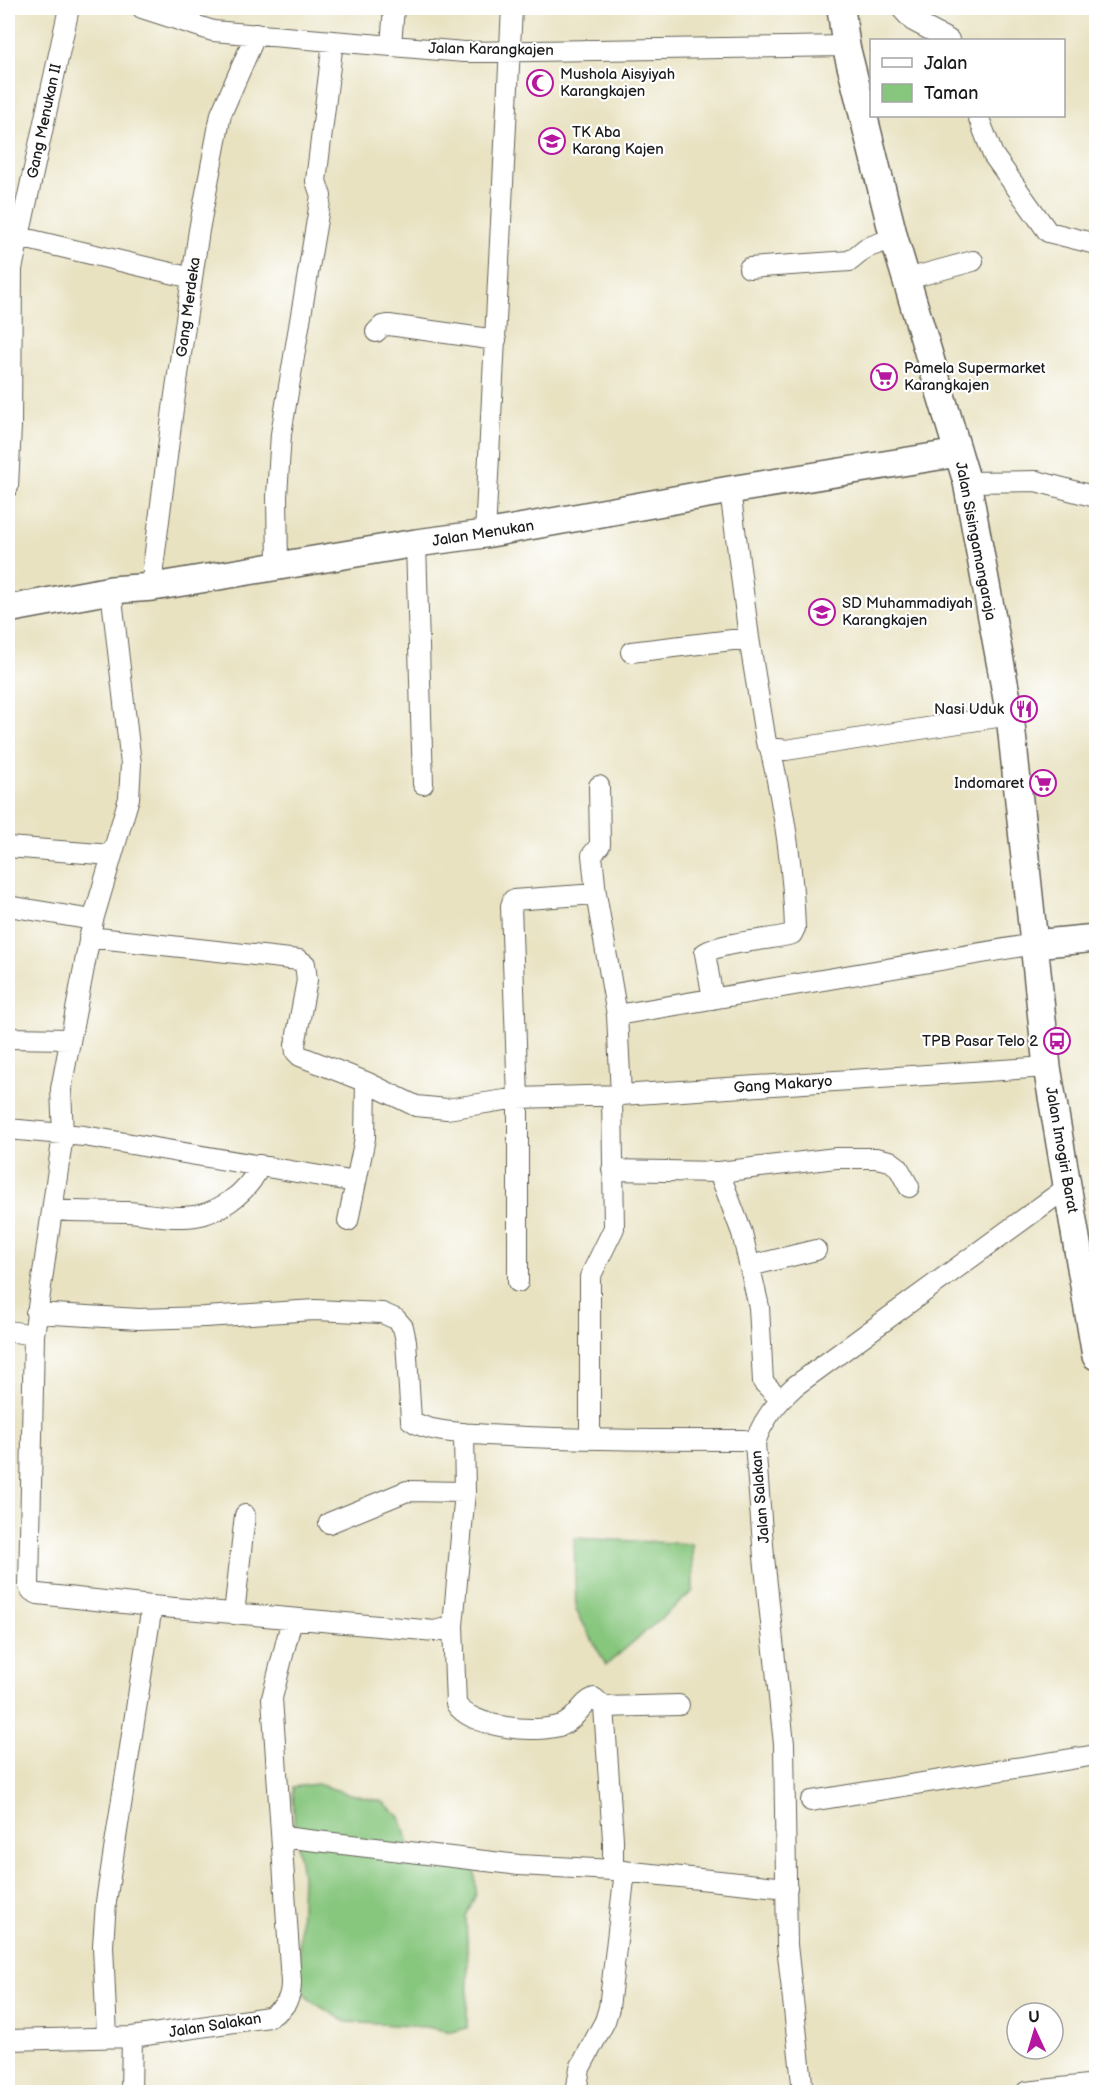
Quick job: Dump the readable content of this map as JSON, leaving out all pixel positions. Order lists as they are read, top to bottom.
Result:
{
  "streets": {
    "main road": ["Jalan Menukan", "Jalan Sisingamangaraja", "Jalan Imogiri Barat"],
    "street": [
      "Jalan Karangkajen",
      "Gang Menukan II",
      "Gang Merdeka",
      "Gang Makaryo",
      "Jalan Salakan"
    ]
  },
  "crossings": [
    ["Jalan Karangkajen", "Gang Merdeka"],
    ["Jalan Karangkajen", "Jalan Sisingamangaraja"],
    ["Gang Merdeka", "Jalan Menukan"],
    ["Jalan Menukan", "Jalan Sisingamangaraja"],
    ["Jalan Sisingamangaraja", "Jalan Imogiri Barat"],
    ["Gang Makaryo", "Jalan Imogiri Barat"],
    ["Jalan Imogiri Barat", "Jalan Salakan"]
  ],
  "places": {
    "mosque": ["Mushola Aisyiyah Karangkajen"],
    "school or university": ["TK Aba Karang Kajen", "SD Muhammadiyah Karangkajen"],
    "supermarket": ["Pamela Supermarket Karangkajen", "Indomaret"],
    "restaurant": ["Nasi Uduk"],
    "bus stop": ["TPB Pasar Telo 2"]
  },
  "legend": ["Jalan", "Taman"],
  "north": "top"
}
